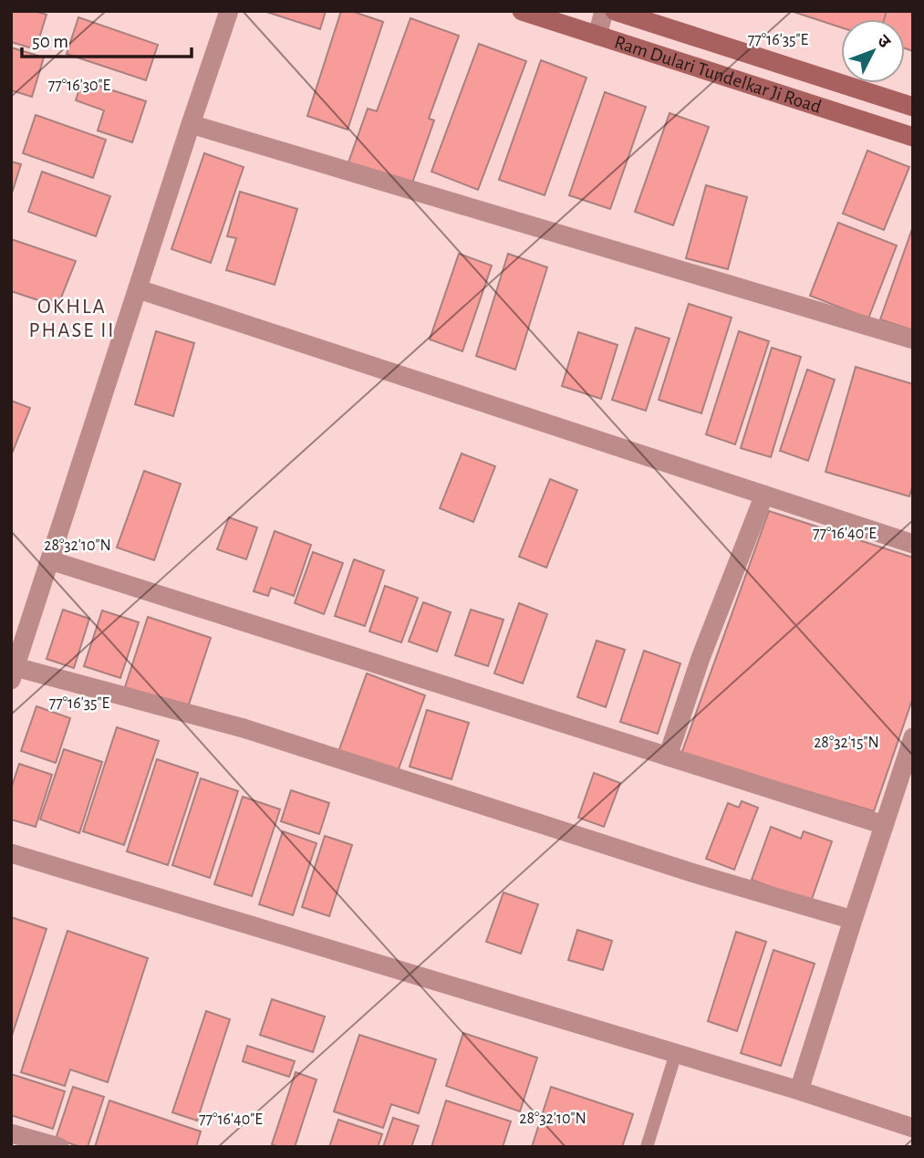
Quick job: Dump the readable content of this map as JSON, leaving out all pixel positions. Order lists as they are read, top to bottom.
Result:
{
  "streets": {
    "street": ["Ram Dulari Tundelkar Ji Road"]
  },
  "districts": ["OKHLA PHASE II"],
  "scale_bar": "50 m",
  "north": "top right",
  "coordinates": [
    "77°16'35\"E",
    "77°16'30\"E",
    "77°16'40\"E",
    "28°32'10\"N",
    "28°32'15\"N"
  ]
}
